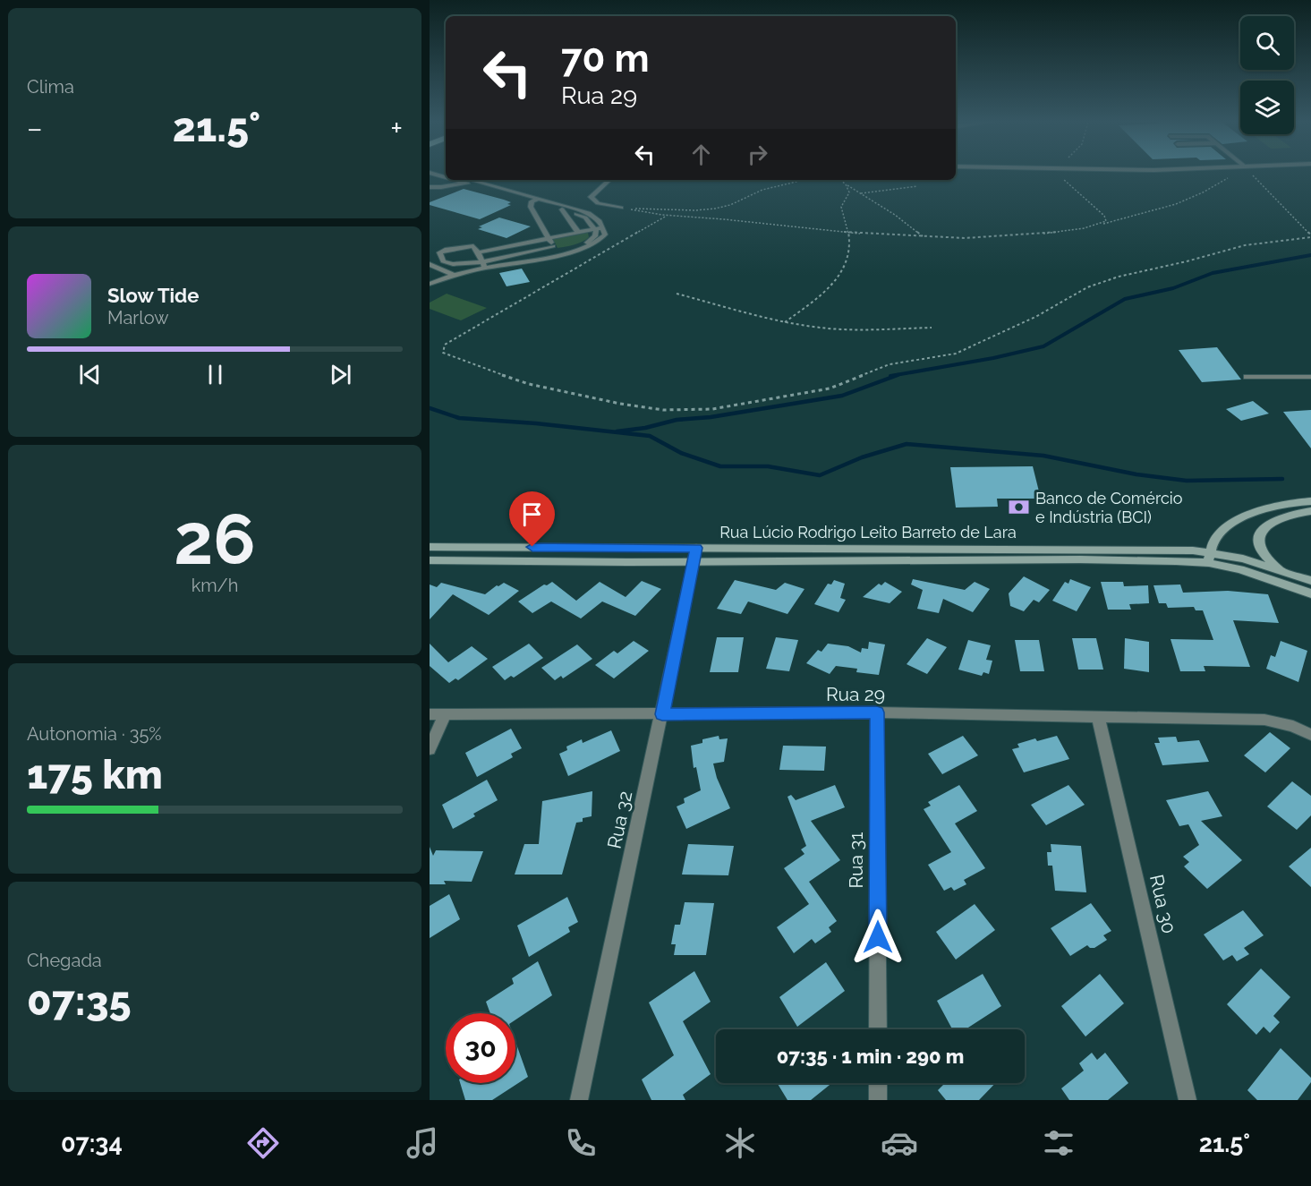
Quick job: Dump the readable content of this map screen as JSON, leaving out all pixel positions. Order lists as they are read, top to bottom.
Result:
{
  "streets": {
    "street": [
      "Rua Lúcio Rodrigo Leito Barreto de Lara",
      "Rua 29",
      "Rua 32",
      "Rua 31",
      "Rua 30"
    ]
  },
  "crossings": [
    ["Rua Lúcio Rodrigo Leito Barreto de Lara", "Rua 32"],
    ["Rua 29", "Rua 32"],
    ["Rua 29", "Rua 31"],
    ["Rua 29", "Rua 30"]
  ],
  "places": {
    "bank": ["Banco de Comércio e Indústria (BCI)"]
  },
  "page": {
    "tile": [
      "Clima",
      ["26", "km/h"],
      ["Autonomia · 35%", "175 km"],
      ["Chegada", "07:35"]
    ],
    "turn": ["70 m", "Rua 29"],
    "heat": ["−", "21.5°", "+"],
    "song": ["Slow Tide", "Marlow"],
    "limit": "30",
    "trip": "07:35 · 1 min · 290 m",
    "tabs": ["07:34", "21.5°"]
  }
}
